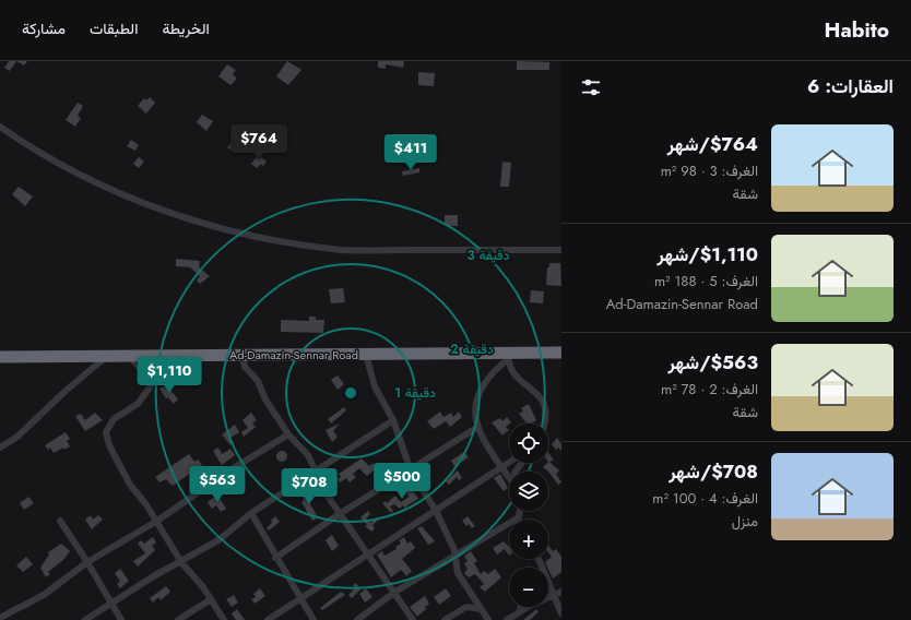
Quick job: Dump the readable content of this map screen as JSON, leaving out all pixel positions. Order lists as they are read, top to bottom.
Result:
{
  "streets": {
    "highway": ["Ad-Damazin-Sennar Road"]
  },
  "page": {
    "header": "Habito",
    "nav": ["الخريطة", "الطبقات", "مشاركة"],
    "heading": "العقارات: 6",
    "list": [
      {
        "name": "$764/شهر",
        "note": "الغرف: 3 · 98 m² · شقة"
      },
      {
        "name": "$1,110/شهر",
        "note": "الغرف: 5 · 188 m² · Ad-Damazin-Sennar Road"
      },
      {
        "name": "$563/شهر",
        "note": "الغرف: 2 · 78 m² · شقة"
      },
      {
        "name": "$708/شهر",
        "note": "الغرف: 4 · 100 m² · منزل"
      }
    ],
    "price": [
      "$764",
      "$411",
      "$1,110",
      "$500",
      "$563",
      "$708"
    ],
    "map_buttons": ["+", "−"]
  },
  "rings": ["3 دقيقة", "2 دقيقة", "1 دقيقة"]
}
